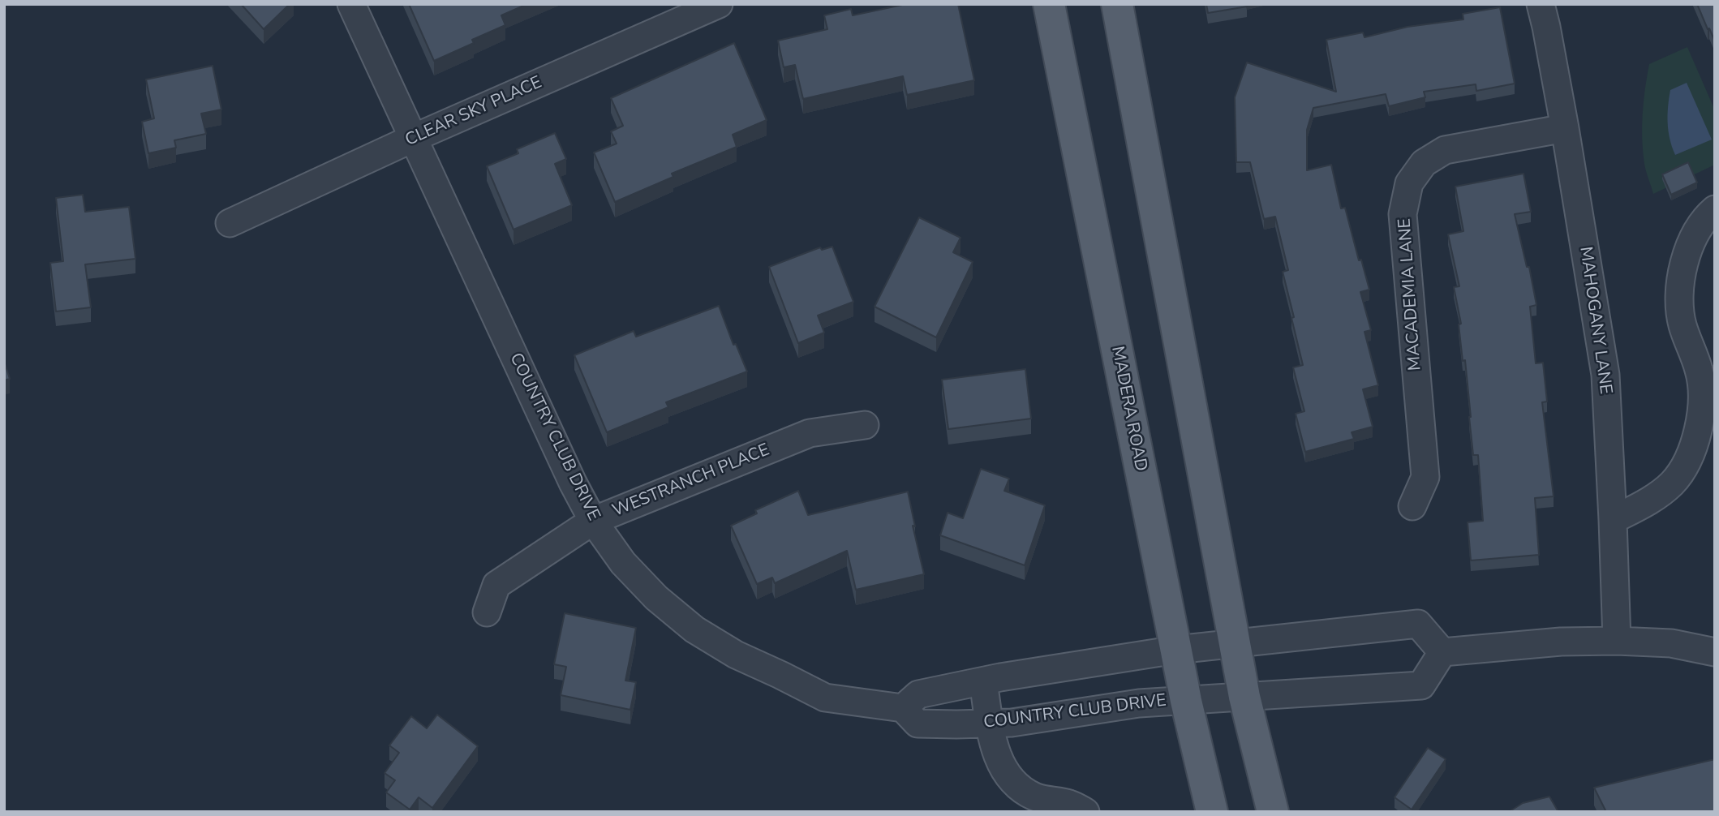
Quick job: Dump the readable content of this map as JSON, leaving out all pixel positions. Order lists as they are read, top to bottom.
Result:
{
  "streets": {
    "main road": ["MADERA ROAD"],
    "street": [
      "CLEAR SKY PLACE",
      "MACADEMIA LANE",
      "MAHOGANY LANE",
      "COUNTRY CLUB DRIVE",
      "WESTRANCH PLACE"
    ]
  },
  "crossings": [
    ["CLEAR SKY PLACE", "COUNTRY CLUB DRIVE"],
    ["MACADEMIA LANE", "MAHOGANY LANE"],
    ["MADERA ROAD", "COUNTRY CLUB DRIVE"],
    ["COUNTRY CLUB DRIVE", "WESTRANCH PLACE"]
  ]
}
